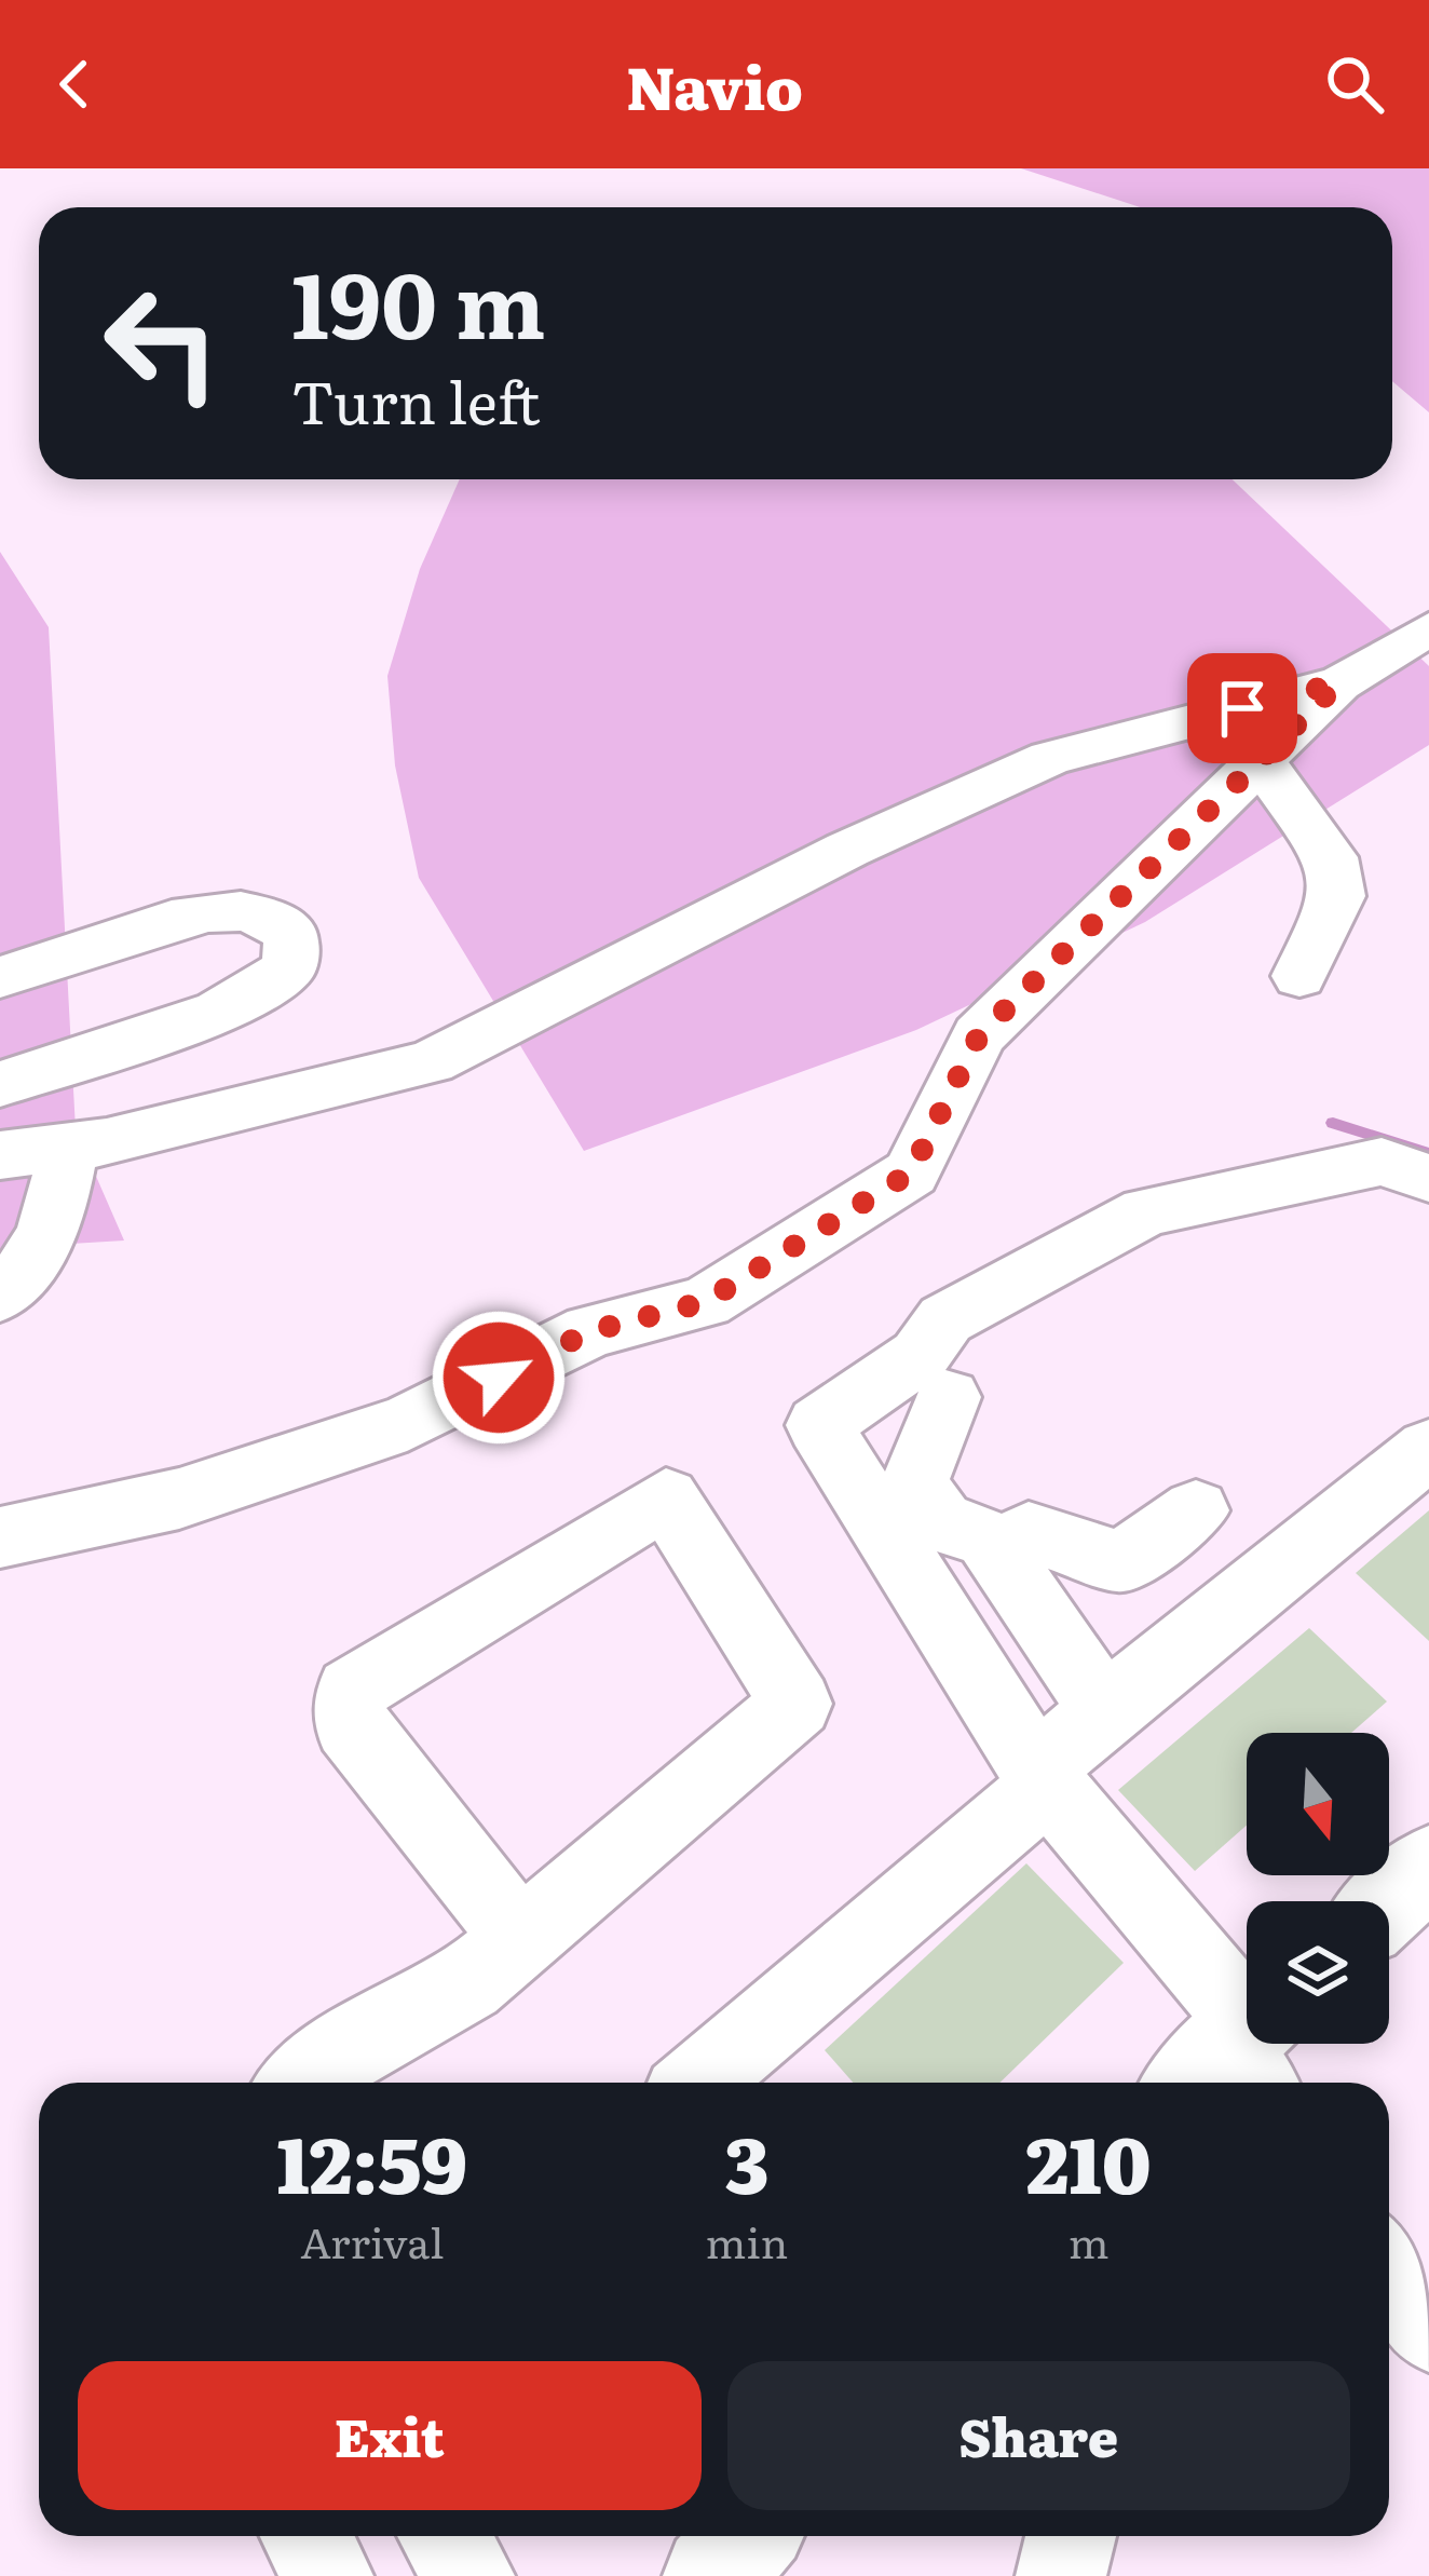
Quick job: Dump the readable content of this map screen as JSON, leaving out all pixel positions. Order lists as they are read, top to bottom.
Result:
{
  "north": "bottom",
  "page": {
    "header": "Navio",
    "turn": ["190 m", "Turn left"],
    "eta": [
      "12:59",
      "Arrival",
      "3",
      "min",
      "210",
      "m"
    ],
    "buttons": ["Exit", "Share"]
  }
}
